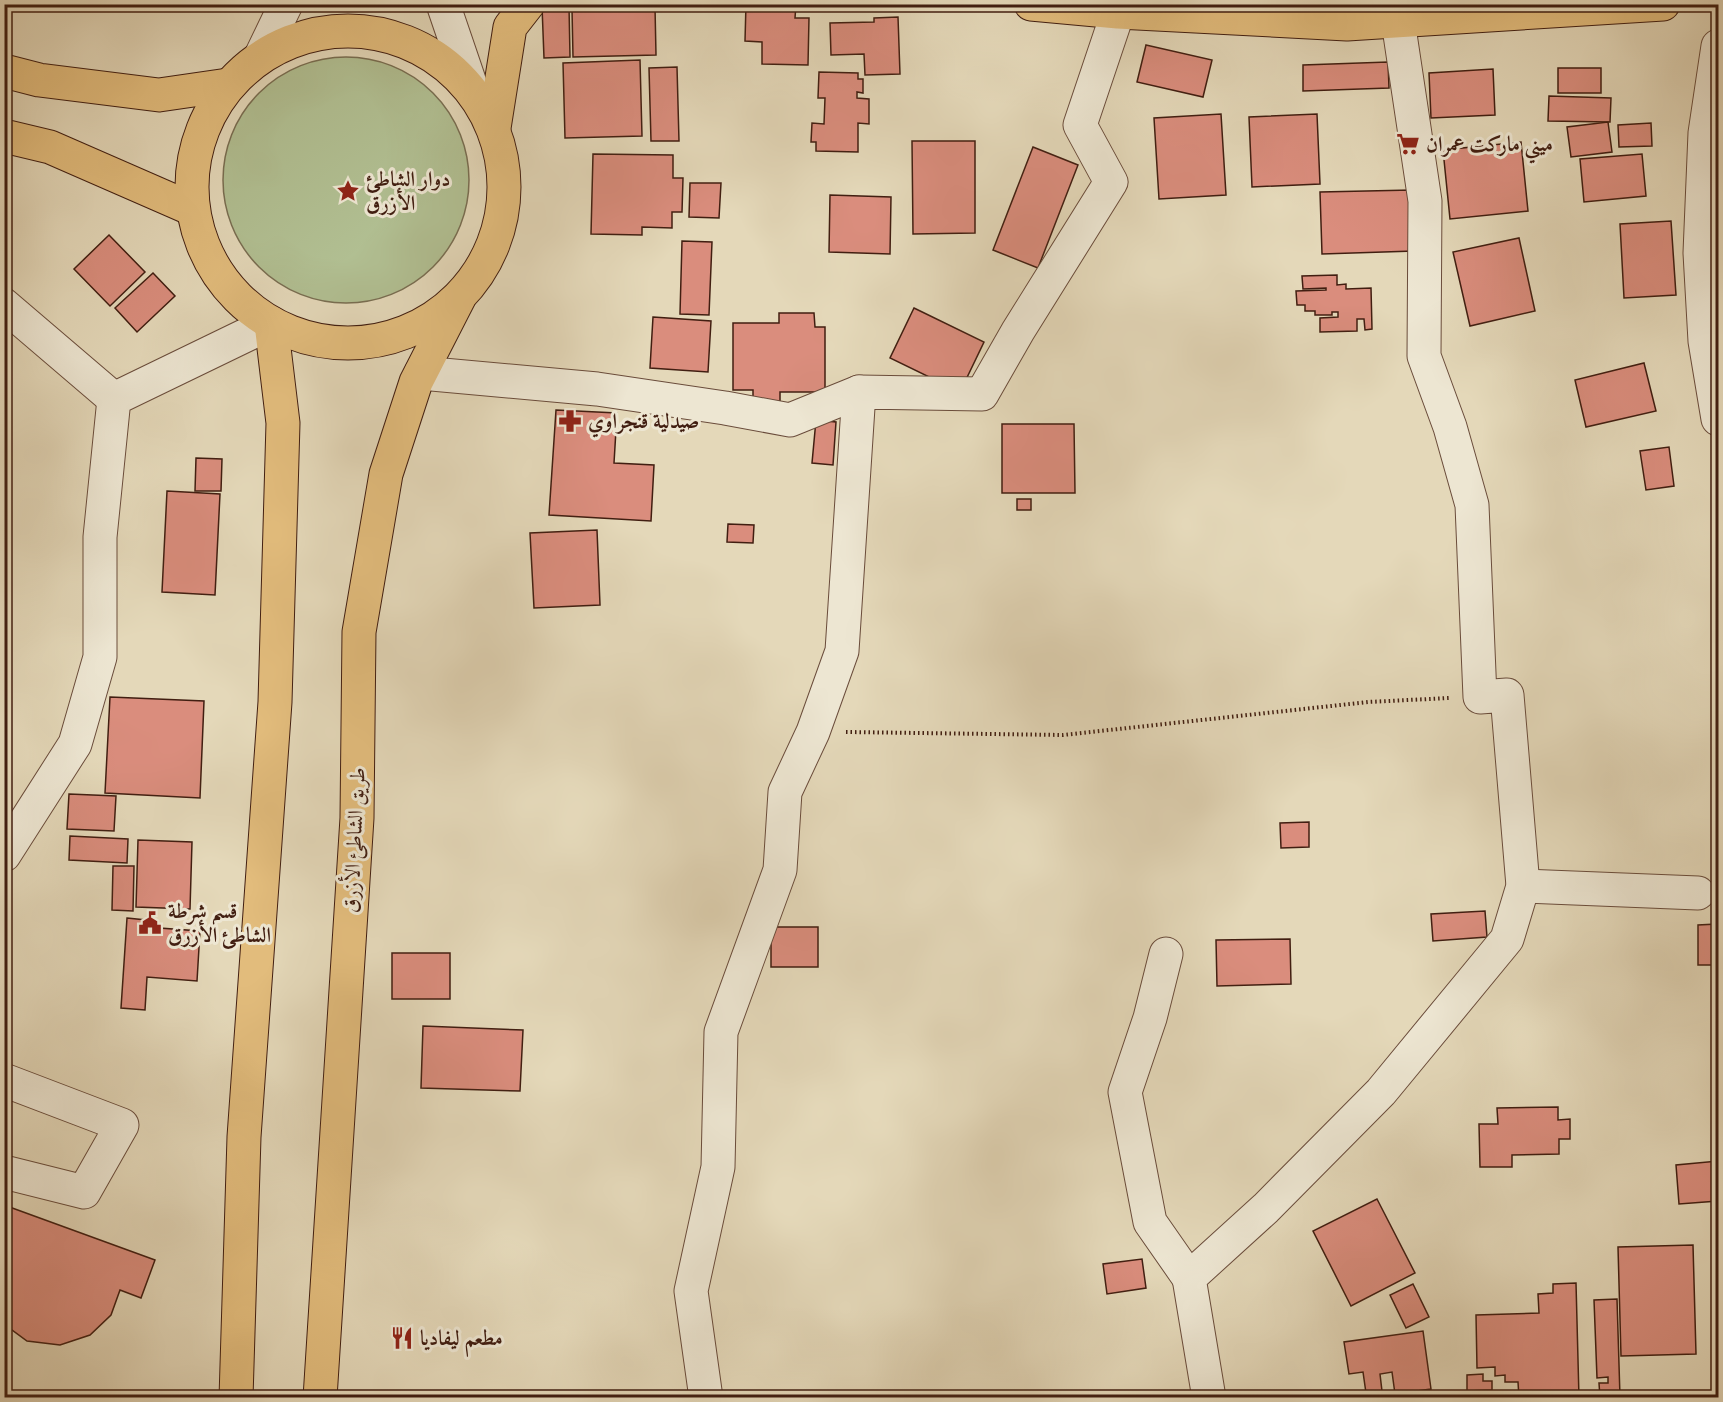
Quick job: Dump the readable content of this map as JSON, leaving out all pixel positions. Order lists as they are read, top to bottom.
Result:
{
  "streets": {
    "main road": ["طريق الشاطئ الأزرق"]
  },
  "places": {
    "supermarket": ["ميني ماركت عمران"],
    "place": ["دوار الشاطئ الأزرق"],
    "pharmacy": ["صيدلية قنجراوي"],
    "public building": ["قسم شرطة الشاطئ الأزرق"],
    "restaurant": ["مطعم ليفاديا"]
  }
}
